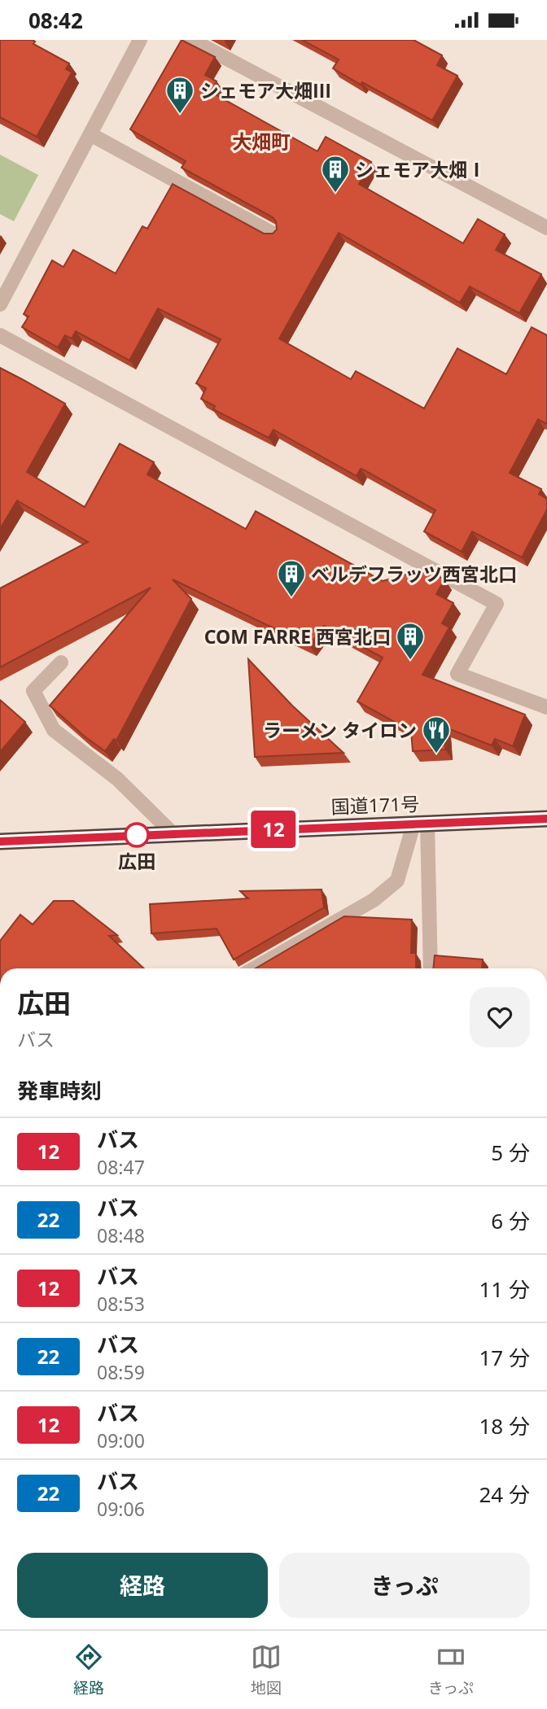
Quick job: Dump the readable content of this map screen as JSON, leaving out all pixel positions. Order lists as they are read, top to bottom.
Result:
{
  "streets": {
    "highway": ["国道171号"]
  },
  "districts": ["大畑町"],
  "places": {
    "building": [
      "シェモア大畑Ⅲ",
      "シェモア大畑Ⅰ",
      "ベルデフラッツ西宮北口",
      "COM FARRE 西宮北口"
    ],
    "restaurant": ["ラーメン タイロン"],
    "other": ["広田"]
  },
  "lines": ["bus line 12"],
  "page": {
    "status": "08:42",
    "on_map": "12",
    "heading": [
      ["広田", "バス"],
      "発車時刻"
    ],
    "list": [
      {
        "mark": "12",
        "name": "バス",
        "note": "08:47",
        "value": "5 分"
      },
      {
        "mark": "22",
        "name": "バス",
        "note": "08:48",
        "value": "6 分"
      },
      {
        "mark": "12",
        "name": "バス",
        "note": "08:53",
        "value": "11 分"
      },
      {
        "mark": "22",
        "name": "バス",
        "note": "08:59",
        "value": "17 分"
      },
      {
        "mark": "12",
        "name": "バス",
        "note": "09:00",
        "value": "18 分"
      },
      {
        "mark": "22",
        "name": "バス",
        "note": "09:06",
        "value": "24 分"
      }
    ],
    "buttons": ["経路", "きっぷ"],
    "tabs": ["経路", "地図", "きっぷ"]
  }
}
